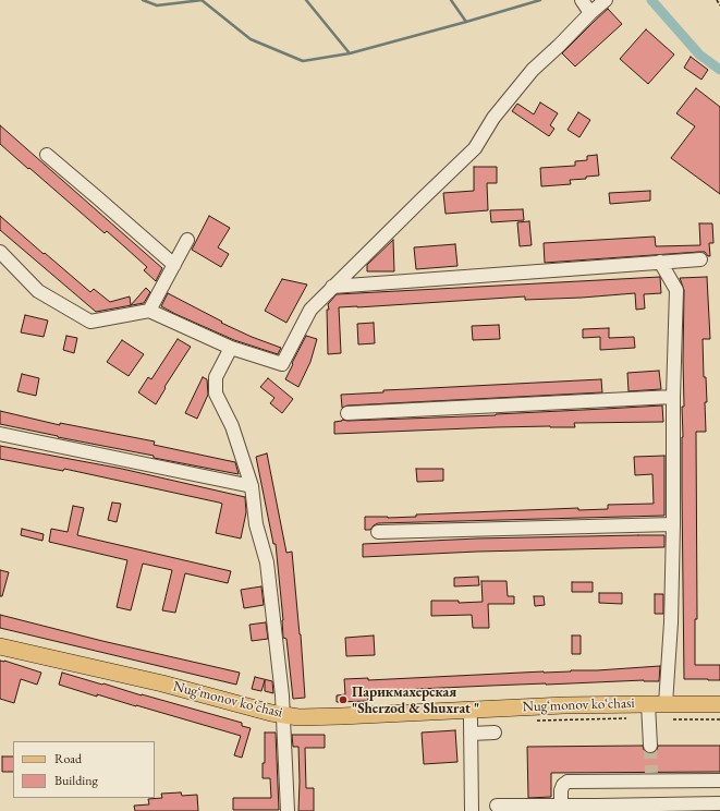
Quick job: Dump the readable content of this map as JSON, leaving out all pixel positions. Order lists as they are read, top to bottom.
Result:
{
  "streets": {
    "main road": ["Nugʻmonov koʻchasi"]
  },
  "places": ["Парикмахерская \"Sherzod & Shuxrat \""],
  "legend": ["Road", "Building"]
}
